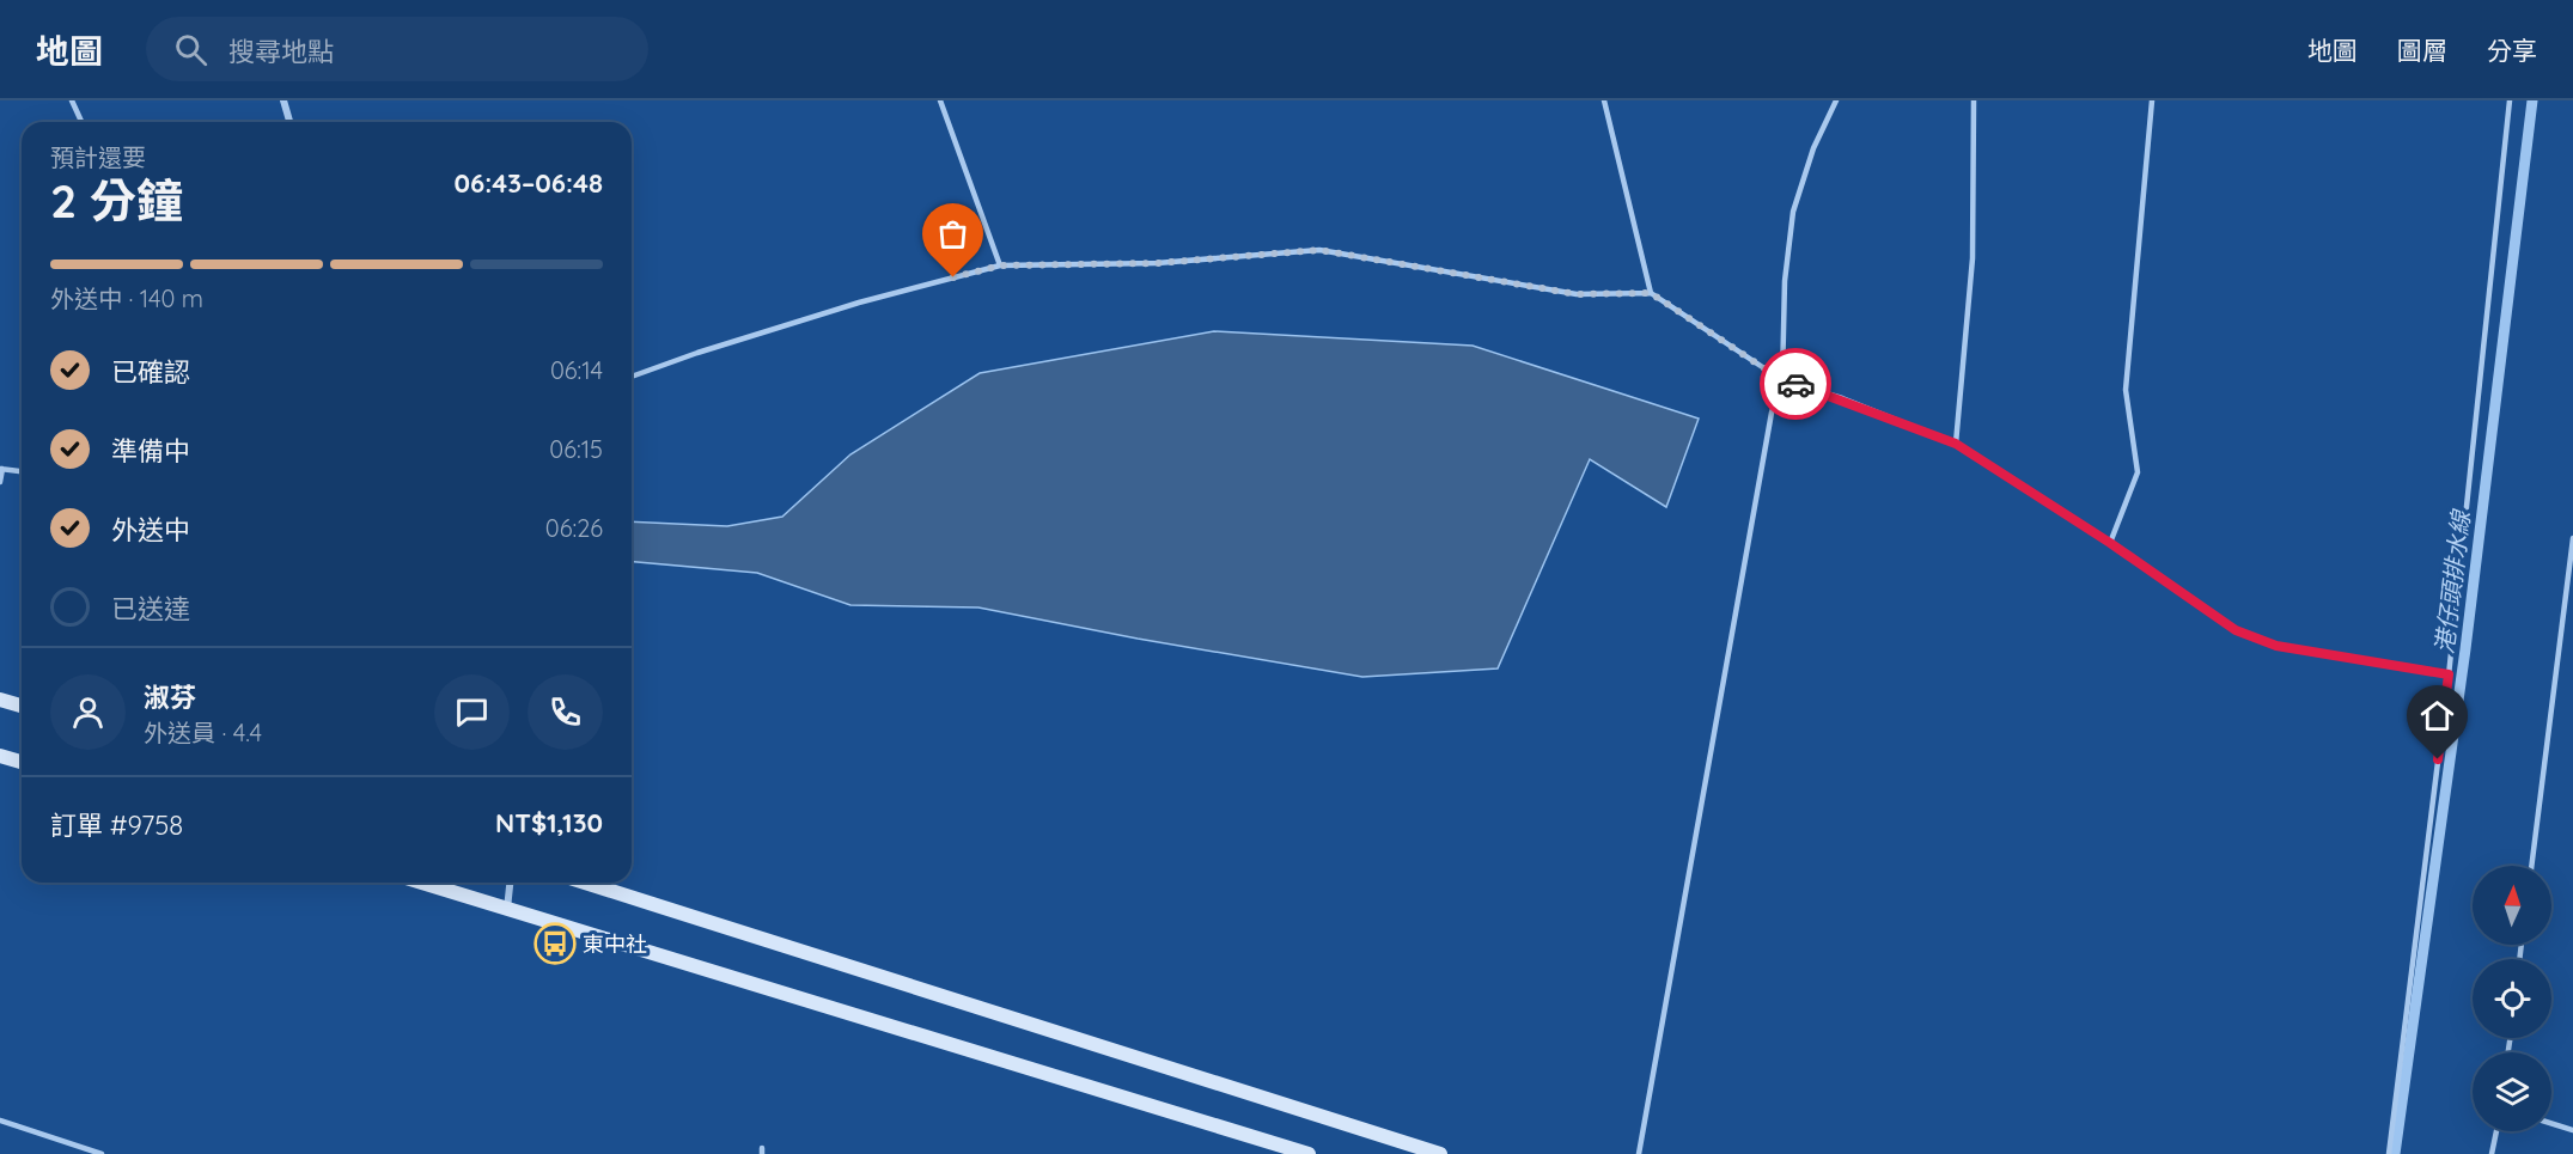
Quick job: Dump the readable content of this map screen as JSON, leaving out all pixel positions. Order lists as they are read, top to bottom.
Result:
{
  "water": ["港仔頭排水線"],
  "places": {
    "bus stop": ["東中社"]
  },
  "north": "top",
  "page": {
    "header": "地圖",
    "search": "搜尋地點",
    "nav": ["地圖", "圖層", "分享"],
    "heading": ["2 分鐘", "預計還要", "06:43–06:48"],
    "panel": [
      "淑芬",
      "外送員 · 4.4",
      "訂單 #9758",
      "NT$1,130"
    ],
    "bar": "外送中 · 140 m",
    "list": [
      ["已確認", "06:14"],
      ["準備中", "06:15"],
      ["外送中", "06:26"],
      "已送達"
    ]
  }
}
